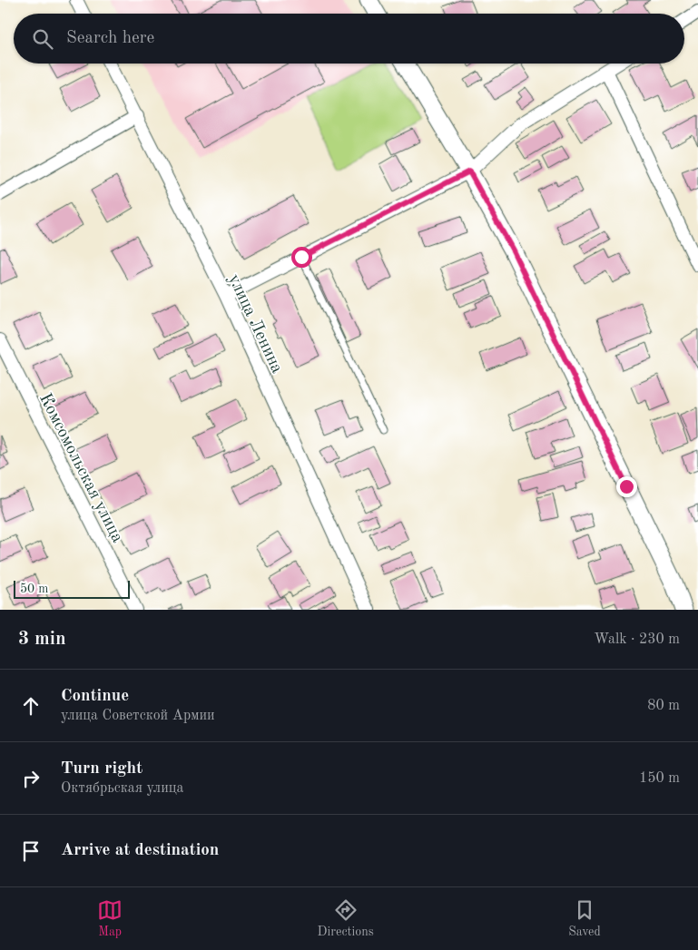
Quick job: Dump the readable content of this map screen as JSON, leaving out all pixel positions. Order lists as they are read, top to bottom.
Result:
{
  "streets": {
    "street": ["улица Ленина", "Комсомольская улица"]
  },
  "scale_bar": "50 m",
  "page": {
    "search": "Search here",
    "scale": "50 m",
    "heading": ["3 min", "Walk · 230 m"],
    "list": [
      ["Continue", "улица Советской Армии", "80 m"],
      ["Turn right", "Октябрьская улица", "150 m"],
      "Arrive at destination"
    ],
    "nav": ["Map", "Directions", "Saved"]
  }
}
